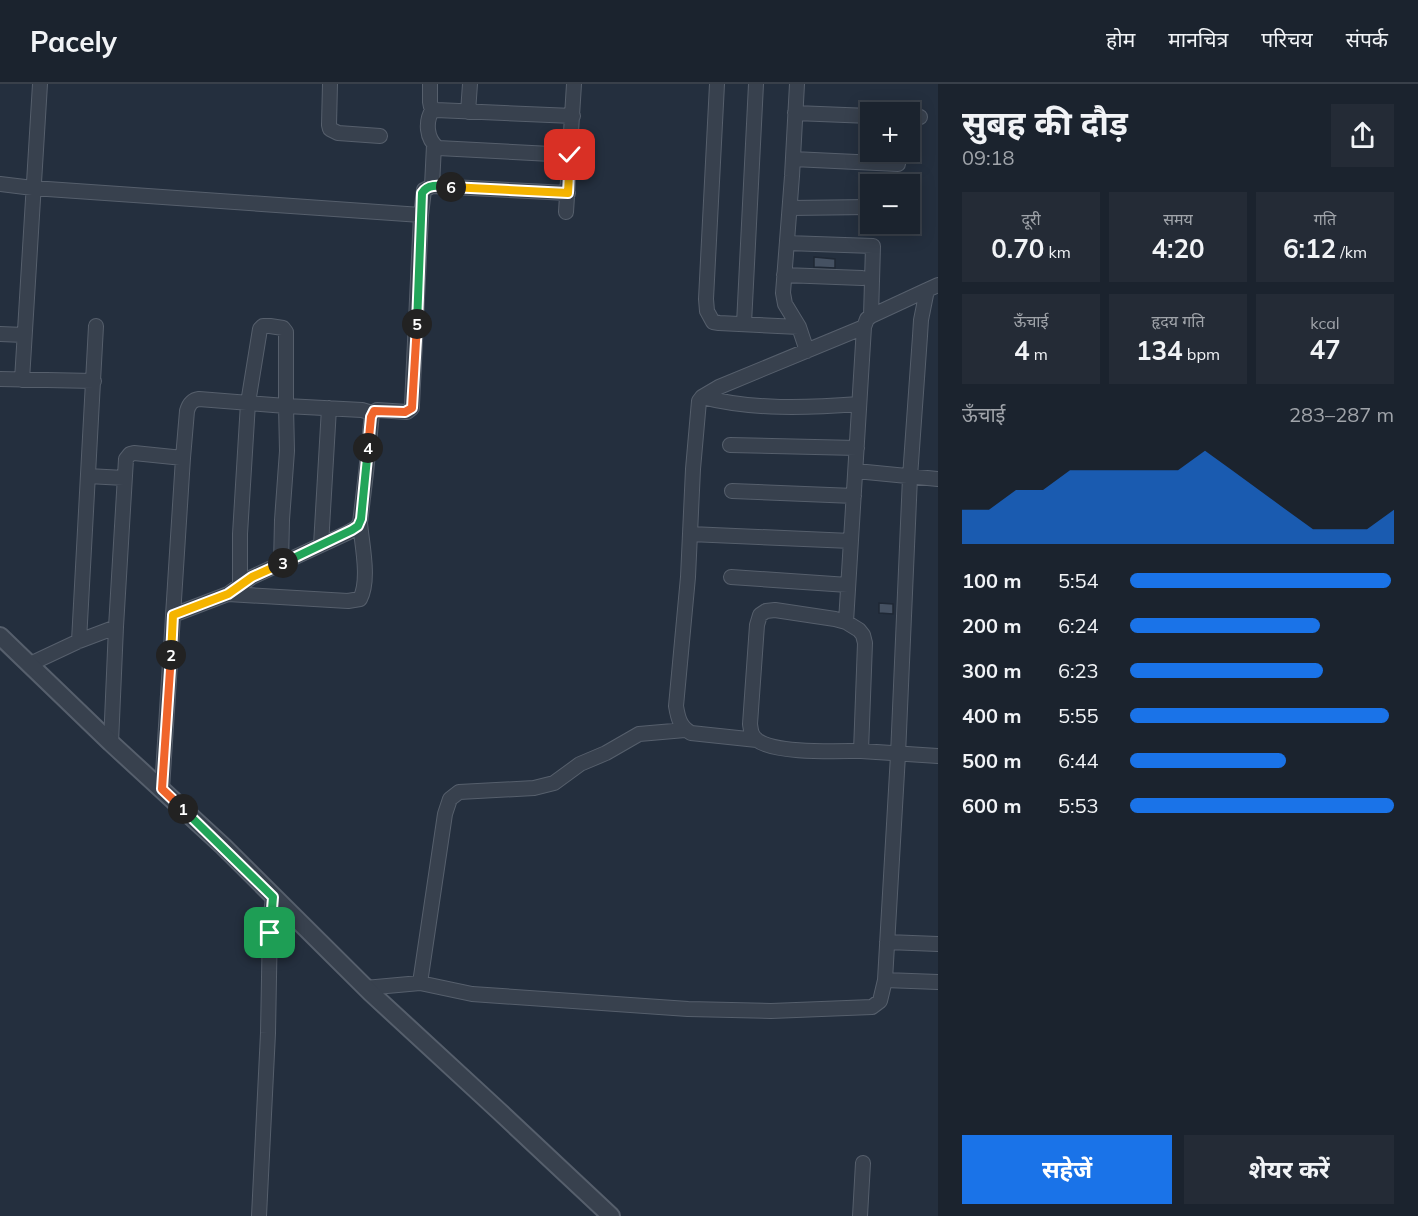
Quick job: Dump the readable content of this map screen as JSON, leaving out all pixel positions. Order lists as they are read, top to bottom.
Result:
{
  "page": {
    "header": "Pacely",
    "nav": [
      "होम",
      "मानचित्र",
      "परिचय",
      "संपर्क"
    ],
    "heading": ["सुबह की दौड़", "09:18"],
    "map_buttons": ["+", "−"],
    "pins": [
      "6",
      "5",
      "4",
      "3",
      "2",
      "1"
    ],
    "stats": [
      ["दूरी", "0.70 km"],
      ["समय", "4:20"],
      ["गति", "6:12 /km"],
      ["ऊँचाई", "4 m"],
      ["हृदय गति", "134 bpm"],
      ["kcal", "47"]
    ],
    "chart": ["ऊँचाई", "283–287 m"],
    "list": [
      {
        "name": "100 m",
        "note": "5:54"
      },
      {
        "name": "200 m",
        "note": "6:24"
      },
      {
        "name": "300 m",
        "note": "6:23"
      },
      {
        "name": "400 m",
        "note": "5:55"
      },
      {
        "name": "500 m",
        "note": "6:44"
      },
      {
        "name": "600 m",
        "note": "5:53"
      }
    ],
    "buttons": ["सहेजें", "शेयर करें"]
  }
}
